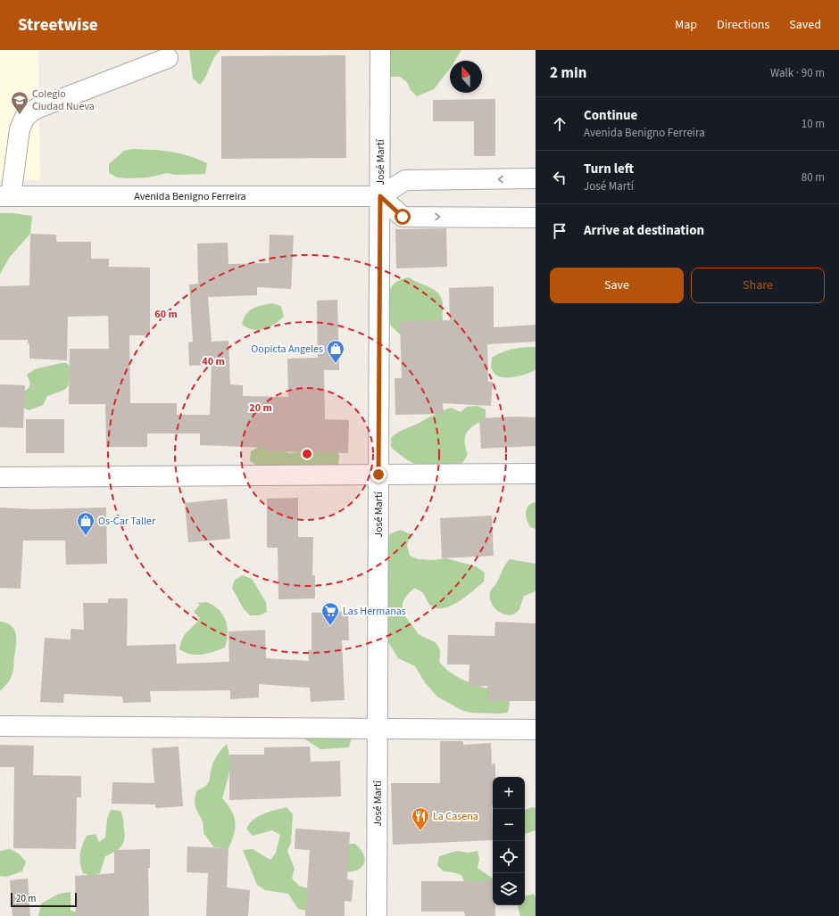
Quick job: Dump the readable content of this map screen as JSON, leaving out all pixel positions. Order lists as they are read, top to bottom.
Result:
{
  "streets": {
    "street": ["José Martí", "Avenida Benigno Ferreira"]
  },
  "crossings": [
    ["José Martí", "Avenida Benigno Ferreira"]
  ],
  "places": {
    "school or university": ["Colegio Ciudad Nueva"],
    "shop": ["Oopicta Angeles", "Os-Car Taller"],
    "supermarket": ["Las Hermanas"],
    "restaurant": ["La Casena"]
  },
  "scale_bar": "20 m",
  "north": "top",
  "page": {
    "header": "Streetwise",
    "nav": ["Map", "Directions", "Saved"],
    "heading": ["2 min", "Walk · 90 m"],
    "list": [
      ["Continue", "Avenida Benigno Ferreira", "10 m"],
      ["Turn left", "José Martí", "80 m"],
      "Arrive at destination"
    ],
    "buttons": ["Save", "Share"],
    "map_buttons": ["+", "−"],
    "scale": "20 m"
  },
  "rings": ["60 m", "40 m", "20 m"]
}
